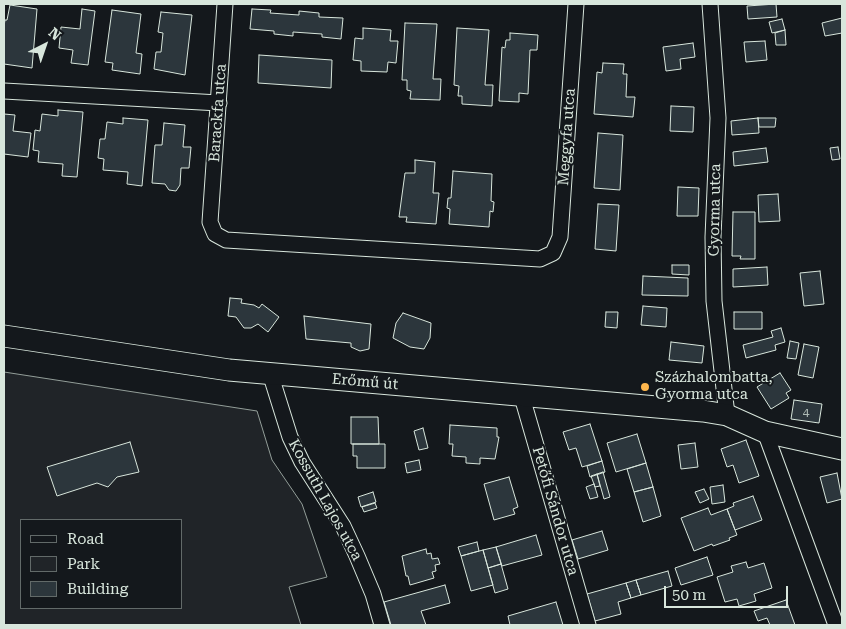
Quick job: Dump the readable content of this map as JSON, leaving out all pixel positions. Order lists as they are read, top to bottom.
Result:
{
  "streets": {
    "street": [
      "Barackfa utca",
      "Meggyfa utca",
      "Gyorma utca",
      "Erőmű út",
      "Kossuth Lajos utca",
      "Petőfi Sándor utca"
    ]
  },
  "crossings": [
    ["Barackfa utca", "Meggyfa utca"],
    ["Gyorma utca", "Erőmű út"],
    ["Erőmű út", "Kossuth Lajos utca"],
    ["Erőmű út", "Petőfi Sándor utca"]
  ],
  "places": ["Százhalombatta, Gyorma utca"],
  "house_numbers": ["4"],
  "legend": ["Road", "Park", "Building"],
  "scale_bar": "50 m",
  "north": "top right"
}
